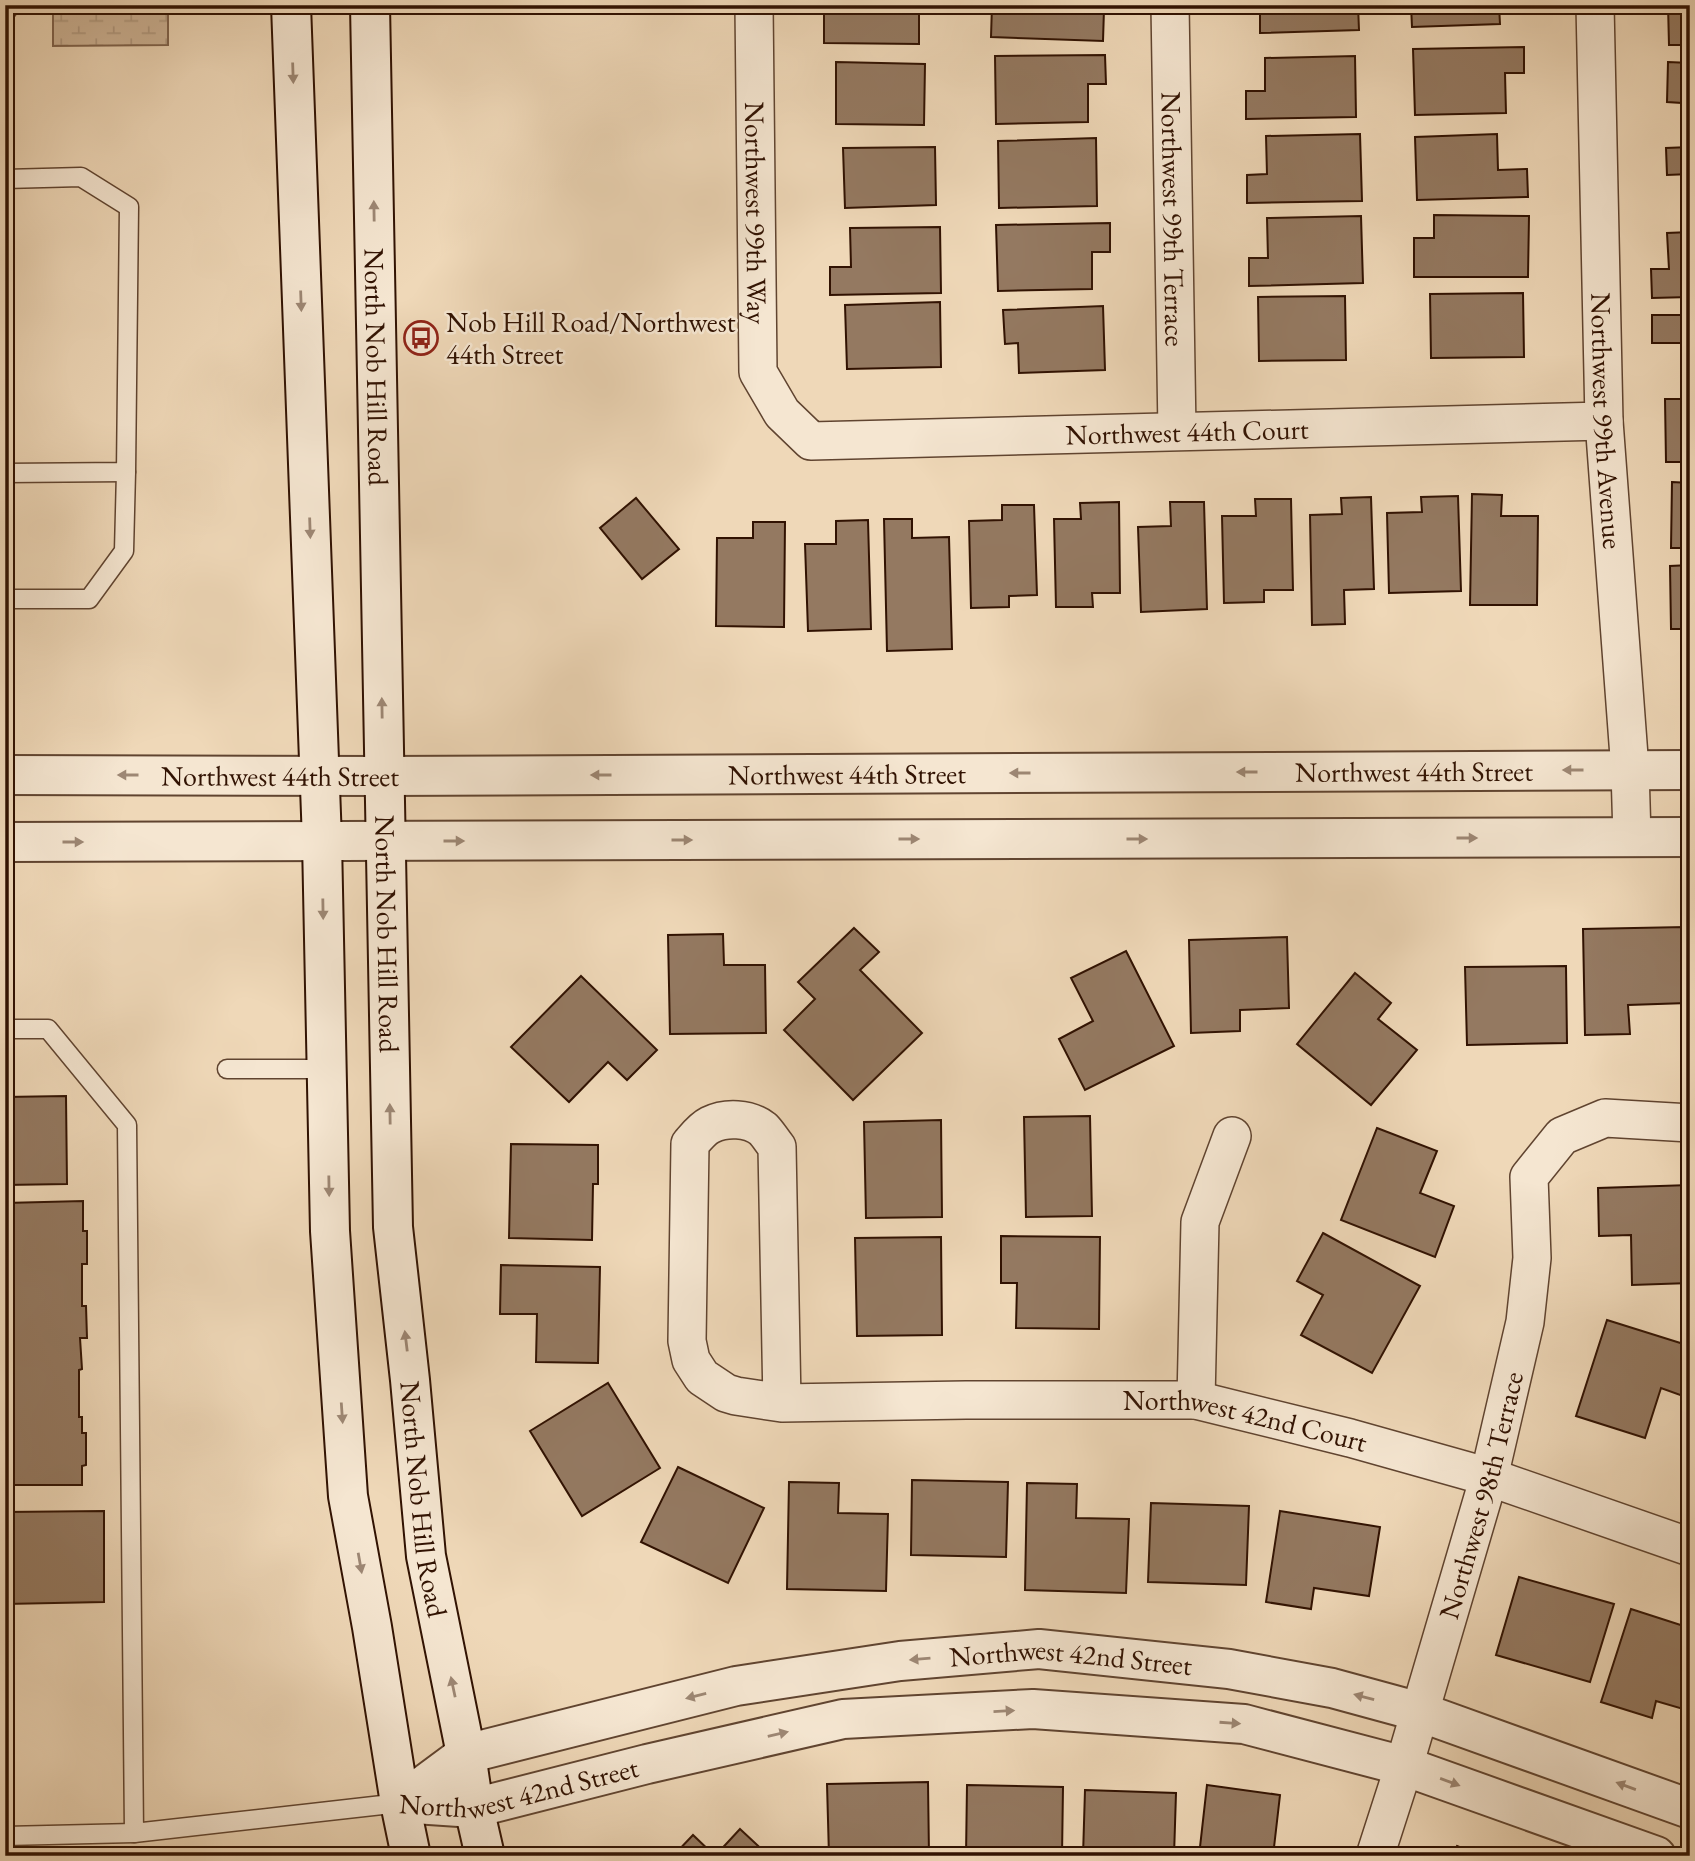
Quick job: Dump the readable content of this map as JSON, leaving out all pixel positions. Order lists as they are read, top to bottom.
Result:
{
  "streets": {
    "street": [
      "Northwest 99th Way",
      "Northwest 99th Terrace",
      "North Nob Hill Road",
      "Northwest 99th Avenue",
      "Northwest 44th Court",
      "Northwest 44th Street",
      "Northwest 42nd Court",
      "Northwest 98th Terrace",
      "Northwest 42nd Street"
    ]
  },
  "crossings": [
    ["Northwest 99th Way", "Northwest 44th Court"],
    ["Northwest 99th Terrace", "Northwest 44th Court"],
    ["North Nob Hill Road", "Northwest 44th Street"],
    ["North Nob Hill Road", "Northwest 42nd Street"],
    ["Northwest 99th Avenue", "Northwest 44th Court"],
    ["Northwest 99th Avenue", "Northwest 44th Street"],
    ["Northwest 42nd Court", "Northwest 98th Terrace"],
    ["Northwest 98th Terrace", "Northwest 42nd Street"]
  ],
  "places": {
    "bus stop": ["Nob Hill Road/Northwest 44th Street"]
  }
}
